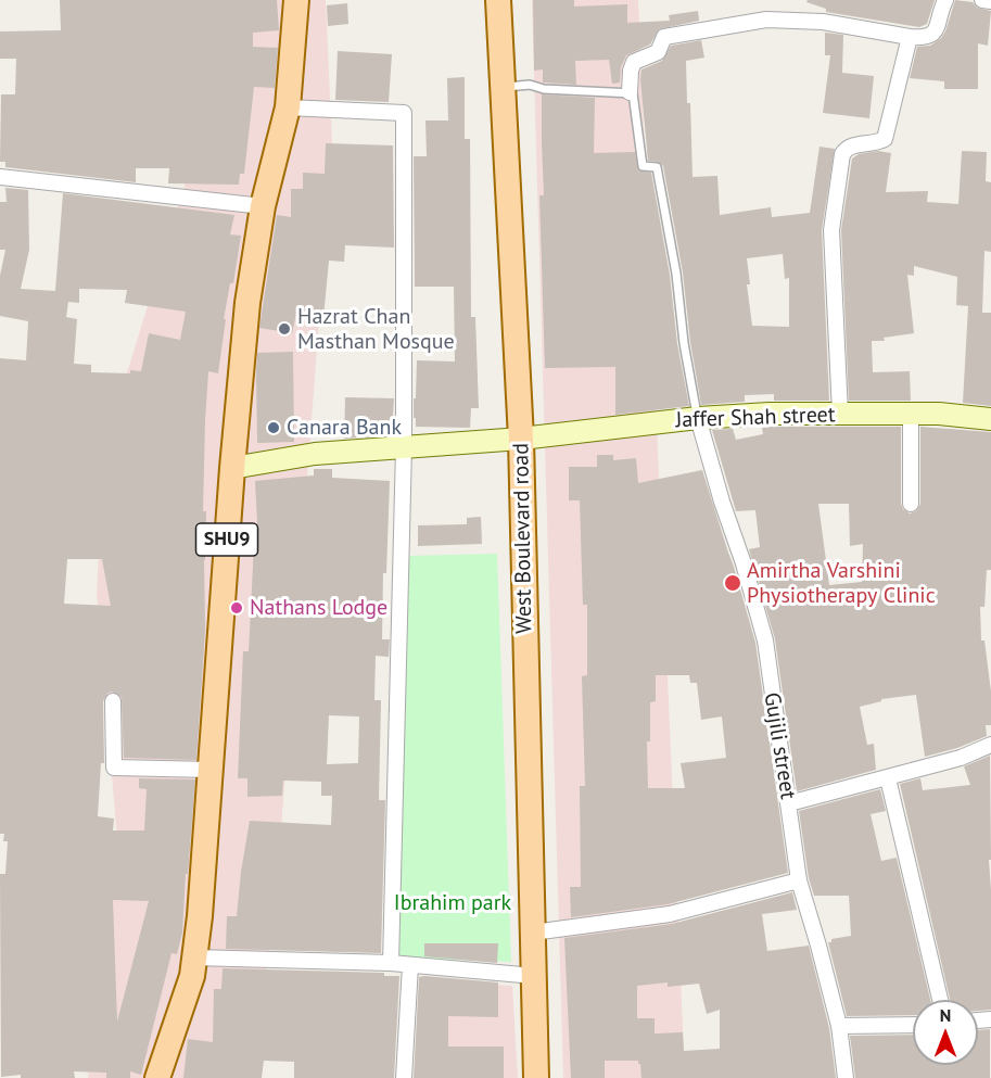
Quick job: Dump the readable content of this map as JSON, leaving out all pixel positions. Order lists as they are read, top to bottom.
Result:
{
  "streets": {
    "main road": ["West Boulevard road", "SHU9"],
    "street": ["Jaffer Shah street", "Gujili street"]
  },
  "crossings": [
    ["Jaffer Shah street", "West Boulevard road"],
    ["Jaffer Shah street", "SHU9"],
    ["Jaffer Shah street", "Gujili street"]
  ],
  "parks": ["Ibrahim park"],
  "places": [
    "Hazrat Chan Masthan Mosque",
    "Canara Bank",
    "Amirtha Varshini Physiotherapy Clinic",
    "Nathans Lodge"
  ],
  "north": "top"
}
